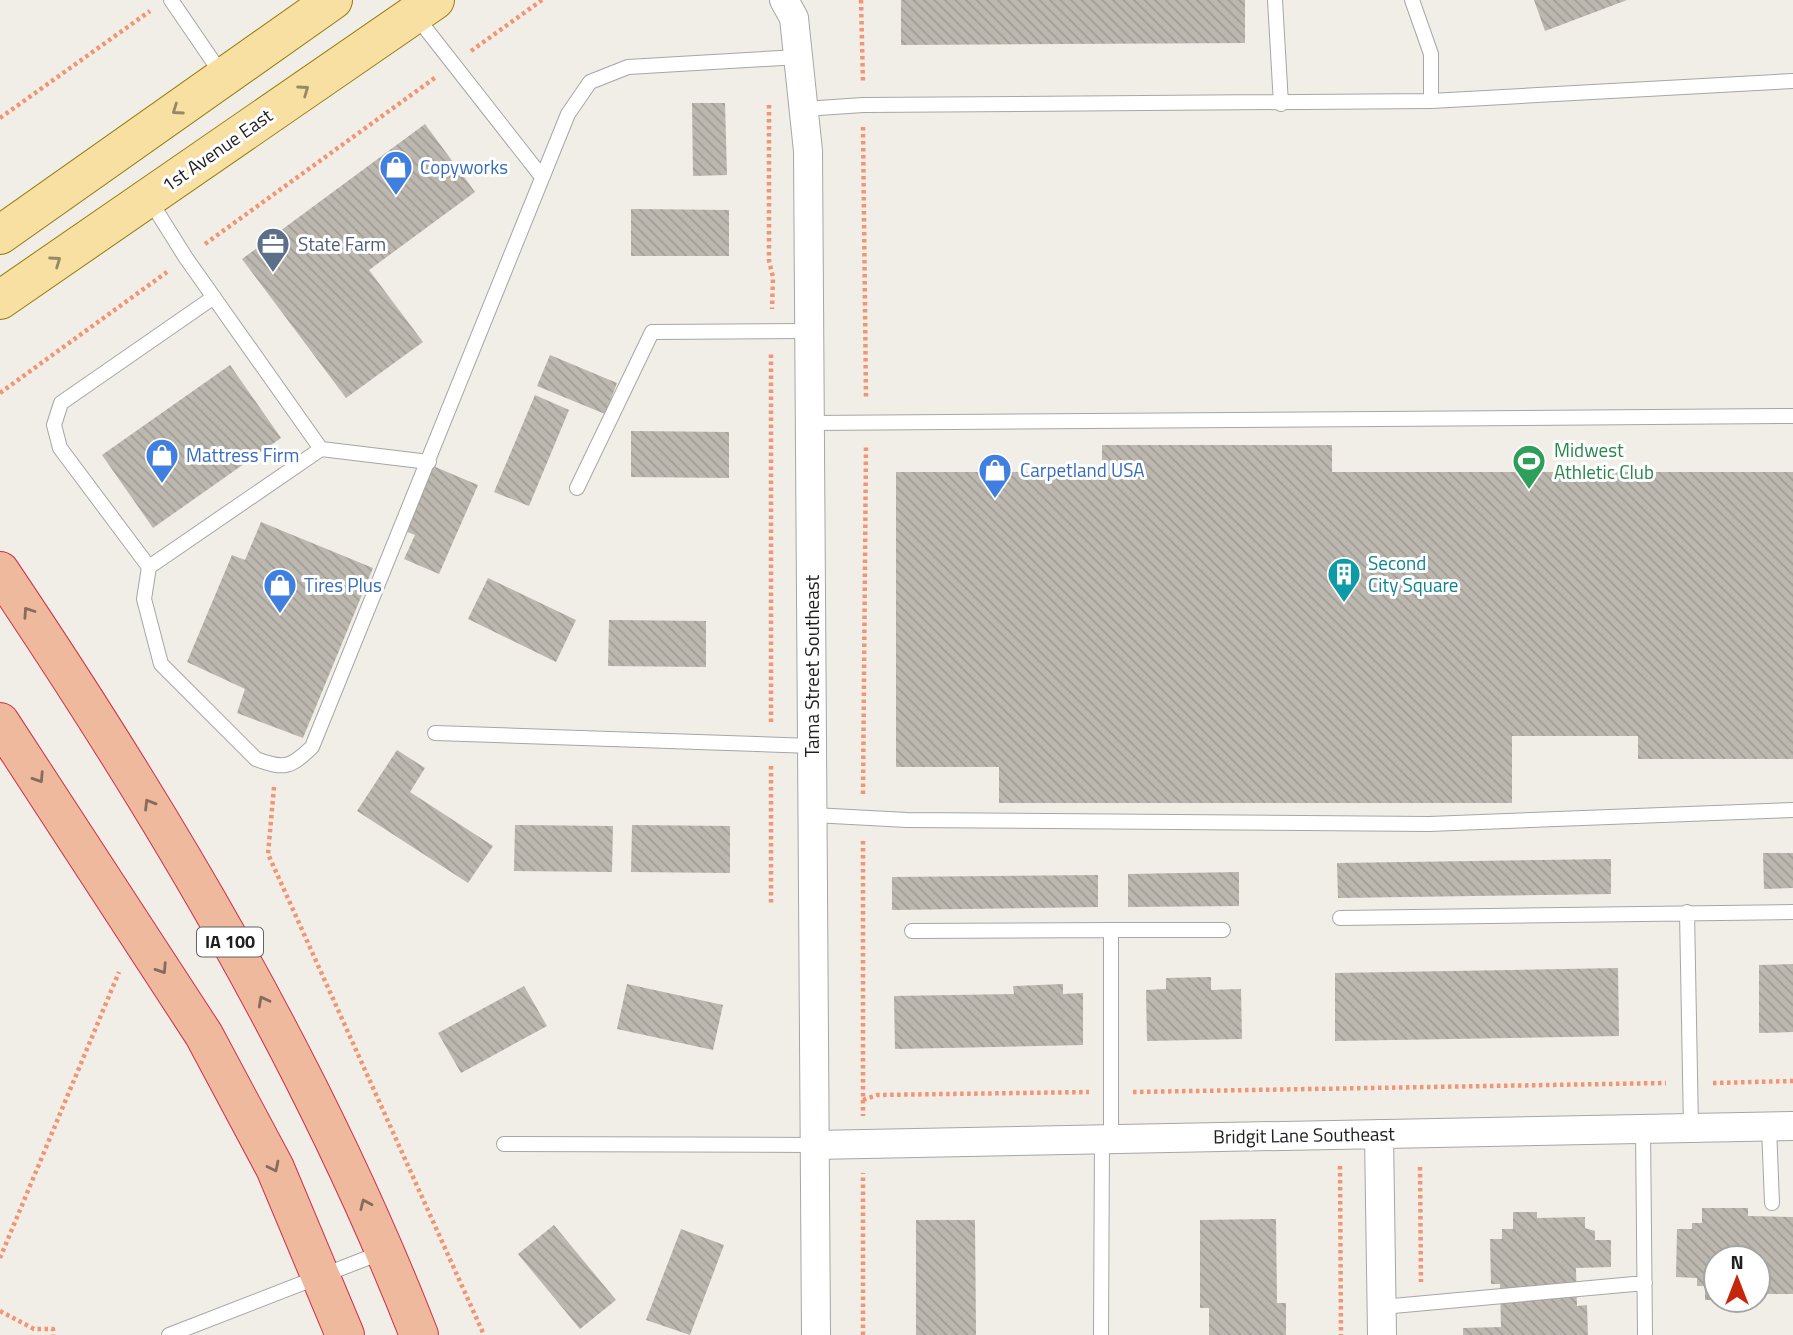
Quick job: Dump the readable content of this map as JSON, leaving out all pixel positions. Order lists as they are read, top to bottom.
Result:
{
  "streets": {
    "highway": ["IA 100"],
    "main road": ["1st Avenue East"],
    "street": ["Tama Street Southeast", "Bridgit Lane Southeast"]
  },
  "crossings": [
    ["Tama Street Southeast", "Bridgit Lane Southeast"]
  ],
  "places": {
    "shop": [
      "Copyworks",
      "Mattress Firm",
      "Carpetland USA",
      "Tires Plus"
    ],
    "office": ["State Farm"],
    "sports": ["Midwest Athletic Club"],
    "building": ["Second City Square"]
  },
  "north": "top"
}
